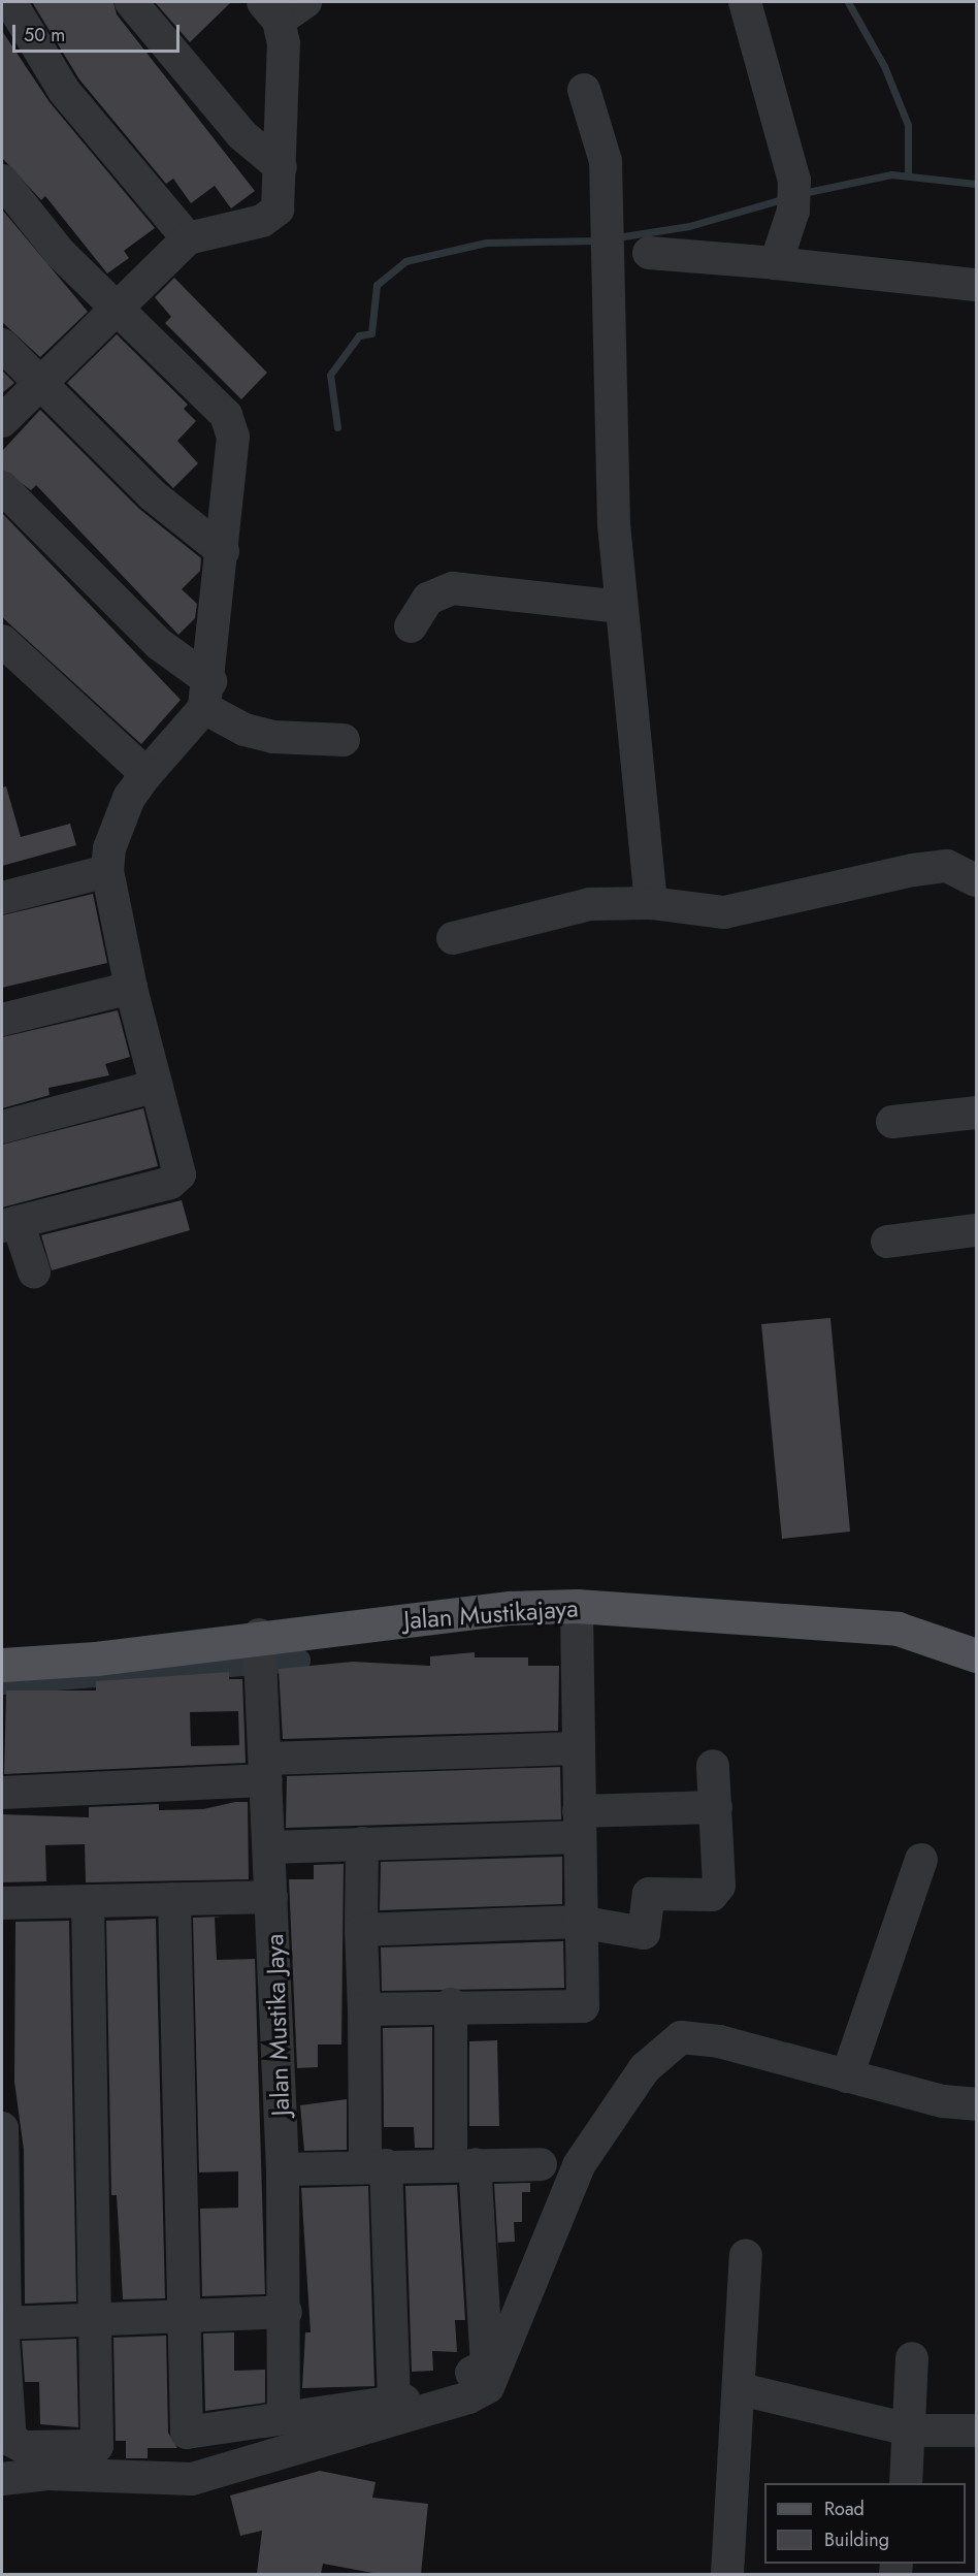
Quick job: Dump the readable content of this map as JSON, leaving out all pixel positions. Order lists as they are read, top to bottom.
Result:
{
  "streets": {
    "main road": ["Jalan Mustikajaya"],
    "street": ["Jalan Mustika Jaya"]
  },
  "crossings": [
    ["Jalan Mustikajaya", "Jalan Mustika Jaya"]
  ],
  "legend": ["Road", "Building"],
  "scale_bar": "50 m"
}
